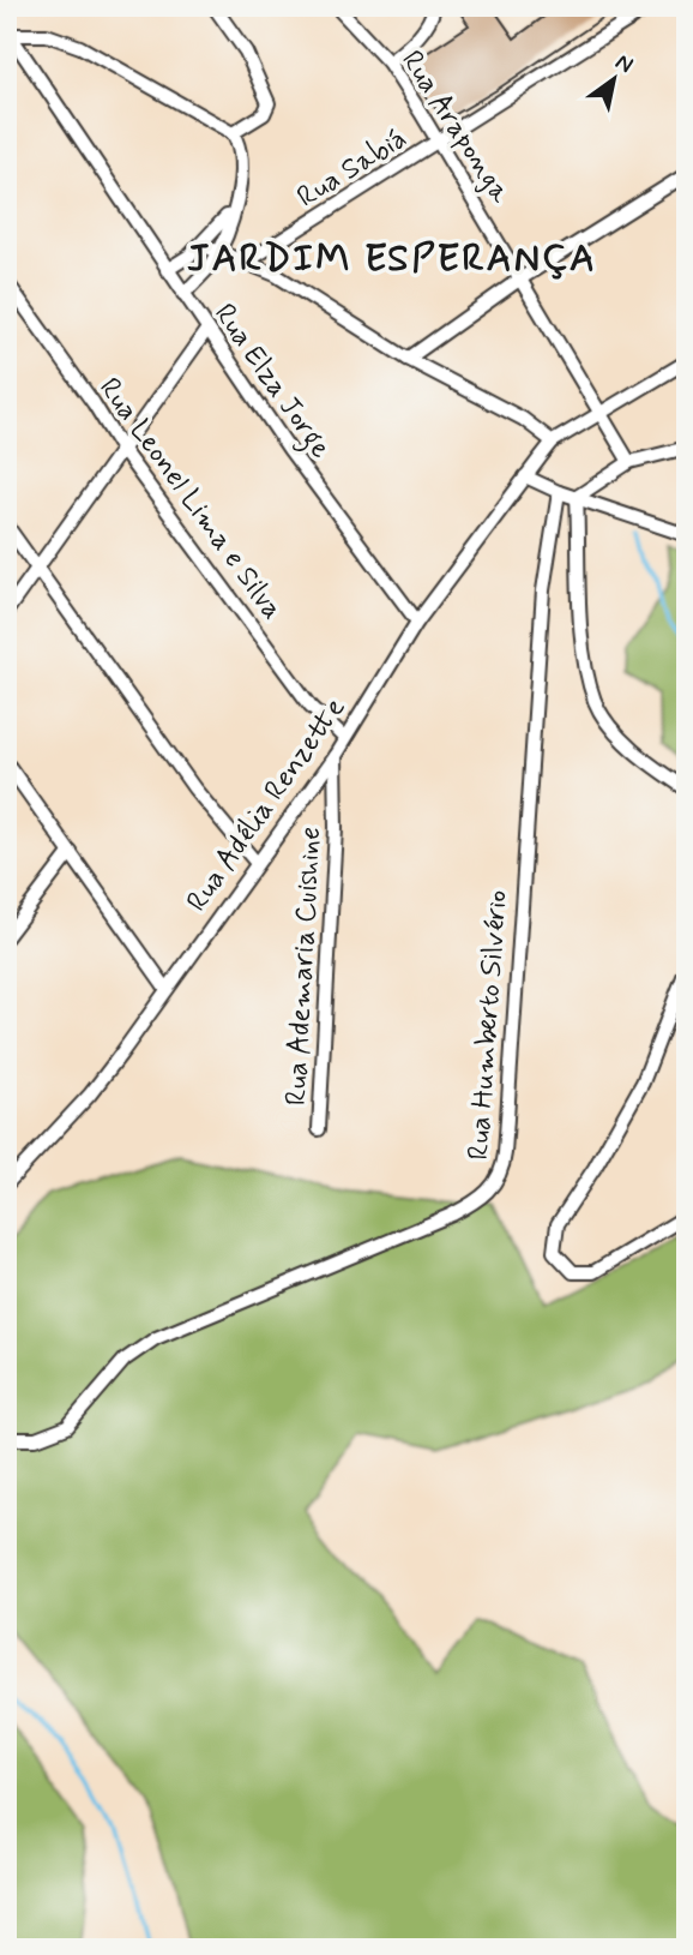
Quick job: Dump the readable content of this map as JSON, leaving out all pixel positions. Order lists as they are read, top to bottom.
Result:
{
  "streets": {
    "street": [
      "Rua Araponga",
      "Rua Sabiá",
      "Rua Elza Jorge",
      "Rua Leonel Lima e Silva",
      "Rua Adélia Renzette",
      "Rua Ademaria Cuishine",
      "Rua Humberto Silvério"
    ]
  },
  "crossings": [
    ["Rua Araponga", "Rua Sabiá"],
    ["Rua Araponga", "Rua Adélia Renzette"],
    ["Rua Elza Jorge", "Rua Adélia Renzette"],
    ["Rua Leonel Lima e Silva", "Rua Adélia Renzette"],
    ["Rua Adélia Renzette", "Rua Ademaria Cuishine"]
  ],
  "districts": ["JARDIM ESPERANÇA"],
  "north": "top right"
}
